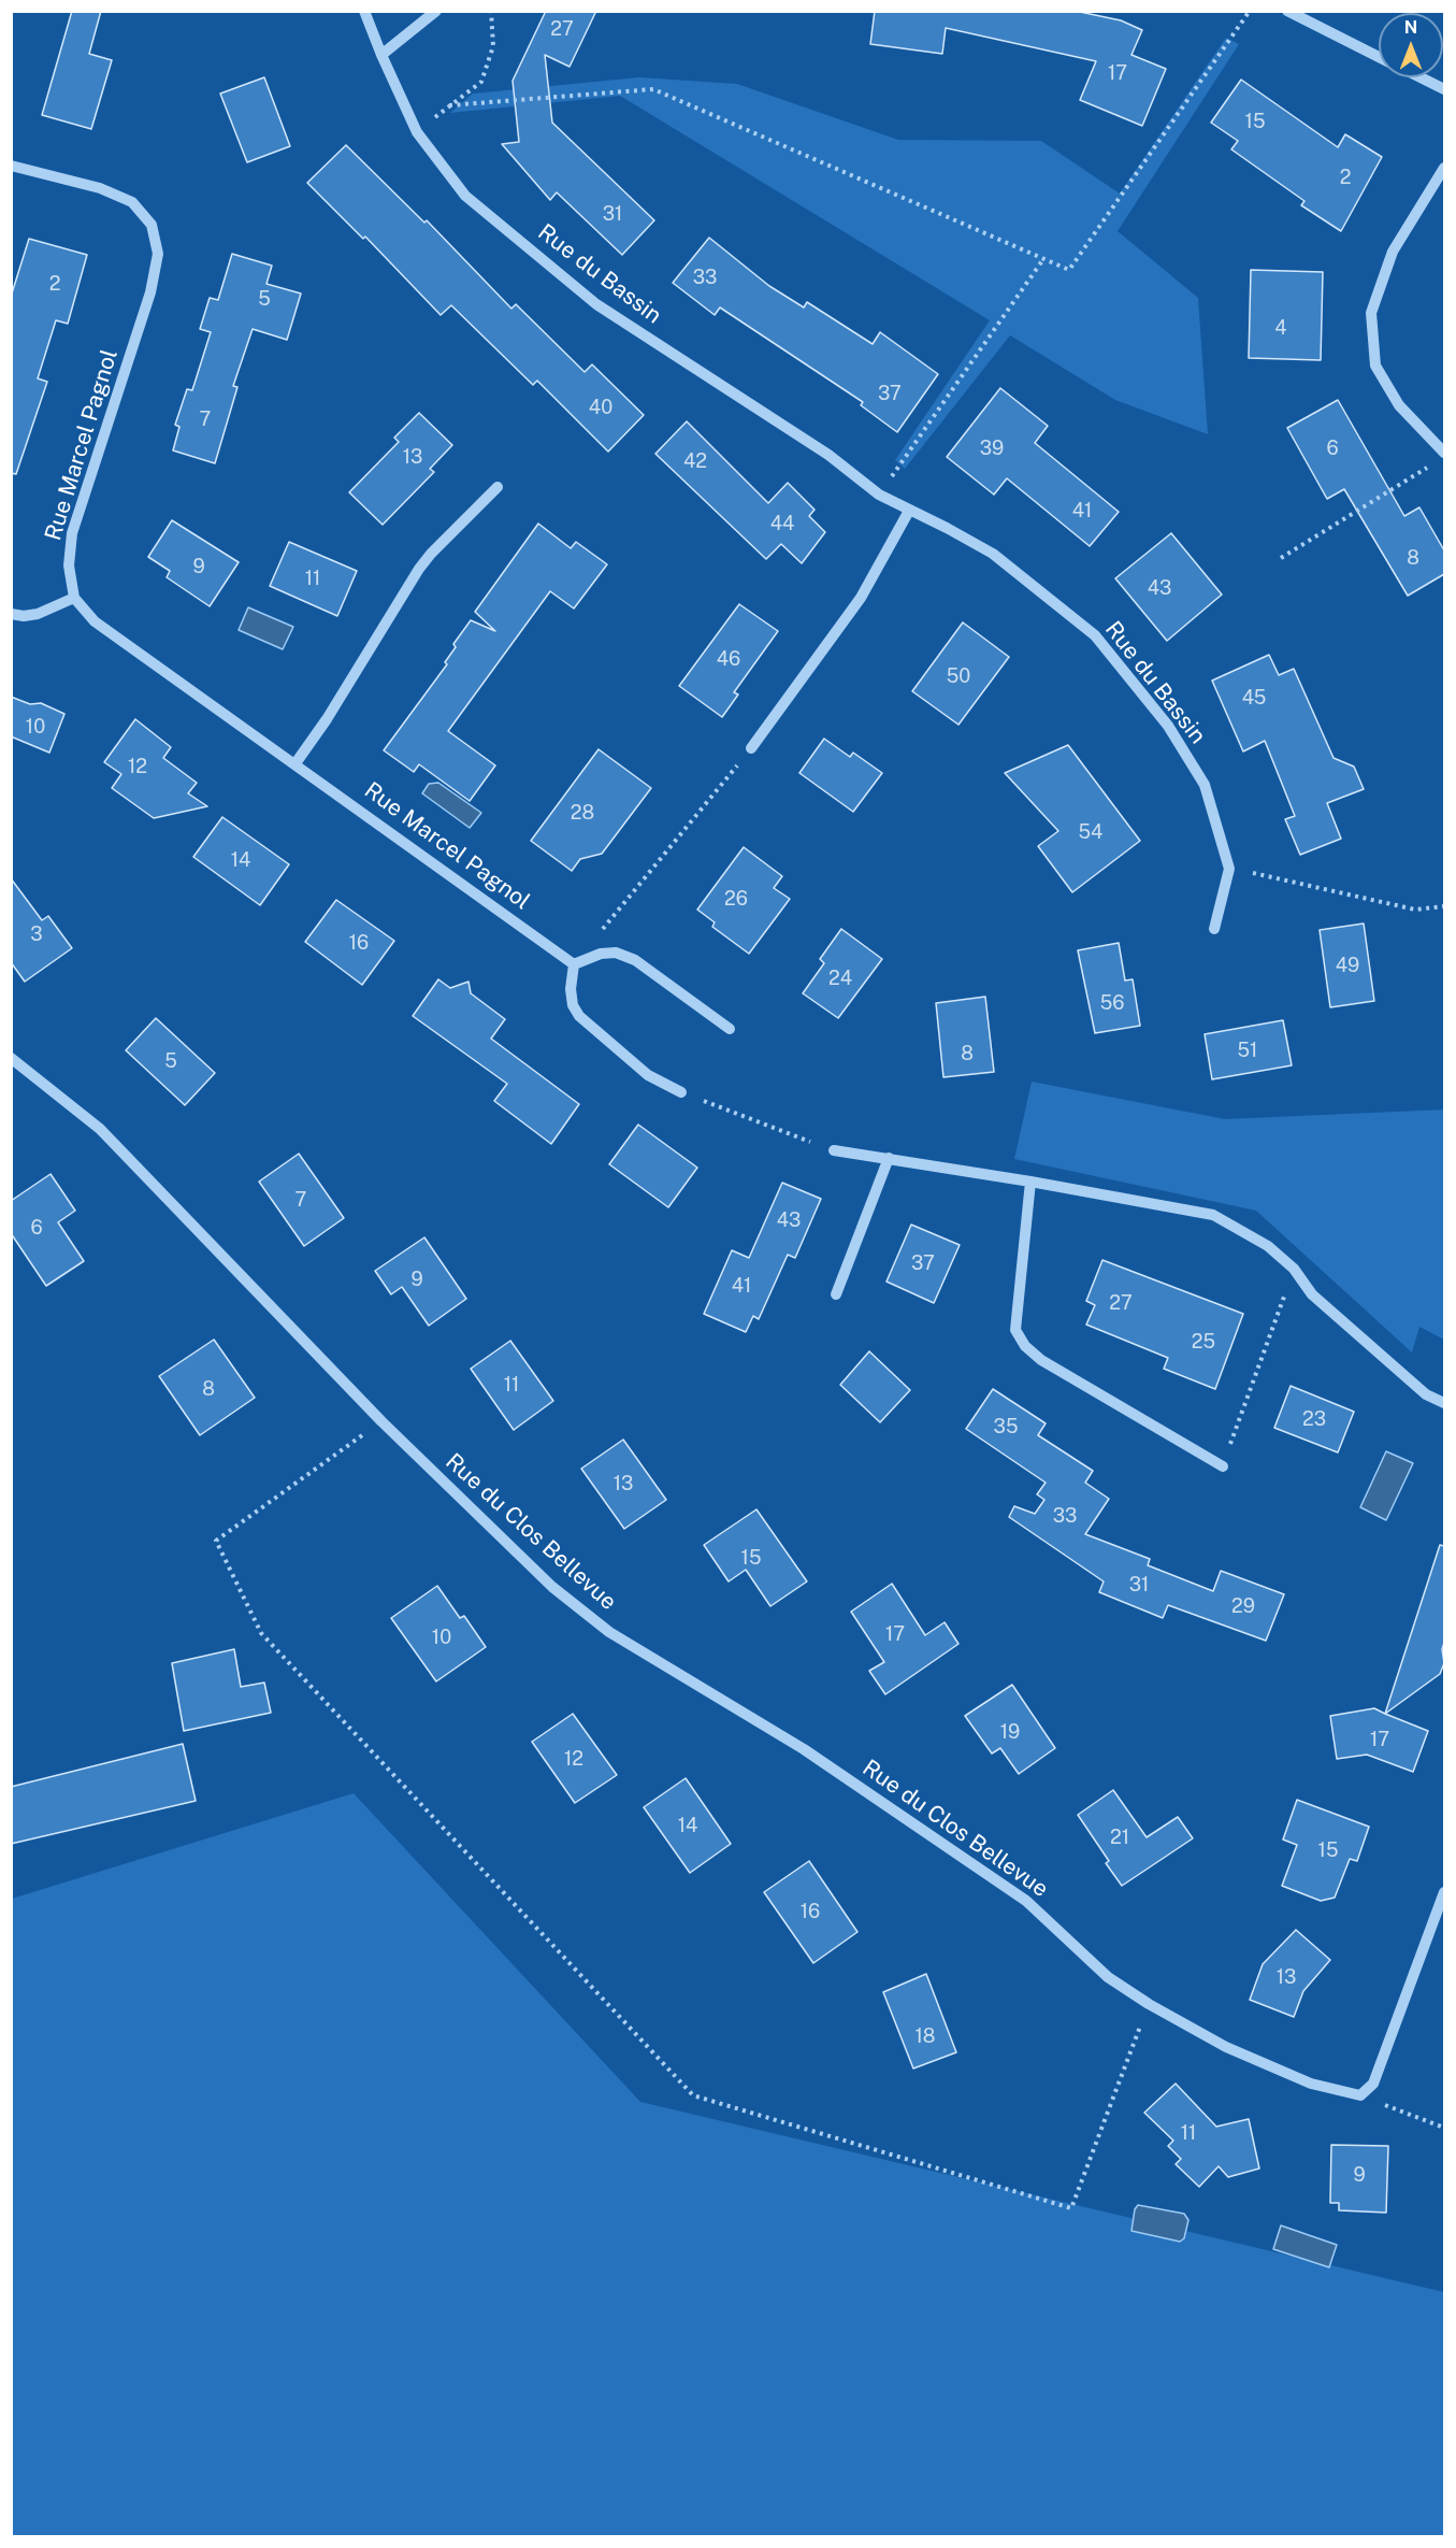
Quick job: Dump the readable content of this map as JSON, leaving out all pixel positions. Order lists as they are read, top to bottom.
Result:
{
  "streets": {
    "street": ["Rue du Bassin", "Rue Marcel Pagnol", "Rue du Clos Bellevue"]
  },
  "house_numbers": [
    "27",
    "17",
    "15",
    "2",
    "31",
    "33",
    "2",
    "5",
    "4",
    "37",
    "40",
    "7",
    "39",
    "6",
    "13",
    "42",
    "41",
    "44",
    "8",
    "9",
    "11",
    "43",
    "46",
    "50",
    "45",
    "10",
    "12",
    "28",
    "54",
    "14",
    "26",
    "3",
    "16",
    "49",
    "24",
    "56",
    "51",
    "8",
    "5",
    "7",
    "43",
    "6",
    "37",
    "9",
    "41",
    "27",
    "25",
    "11",
    "8",
    "23",
    "35",
    "13",
    "33",
    "15",
    "31",
    "29",
    "17",
    "10",
    "19",
    "17",
    "12",
    "14",
    "21",
    "15",
    "16",
    "13",
    "18",
    "11",
    "9"
  ],
  "north": "top"
}
